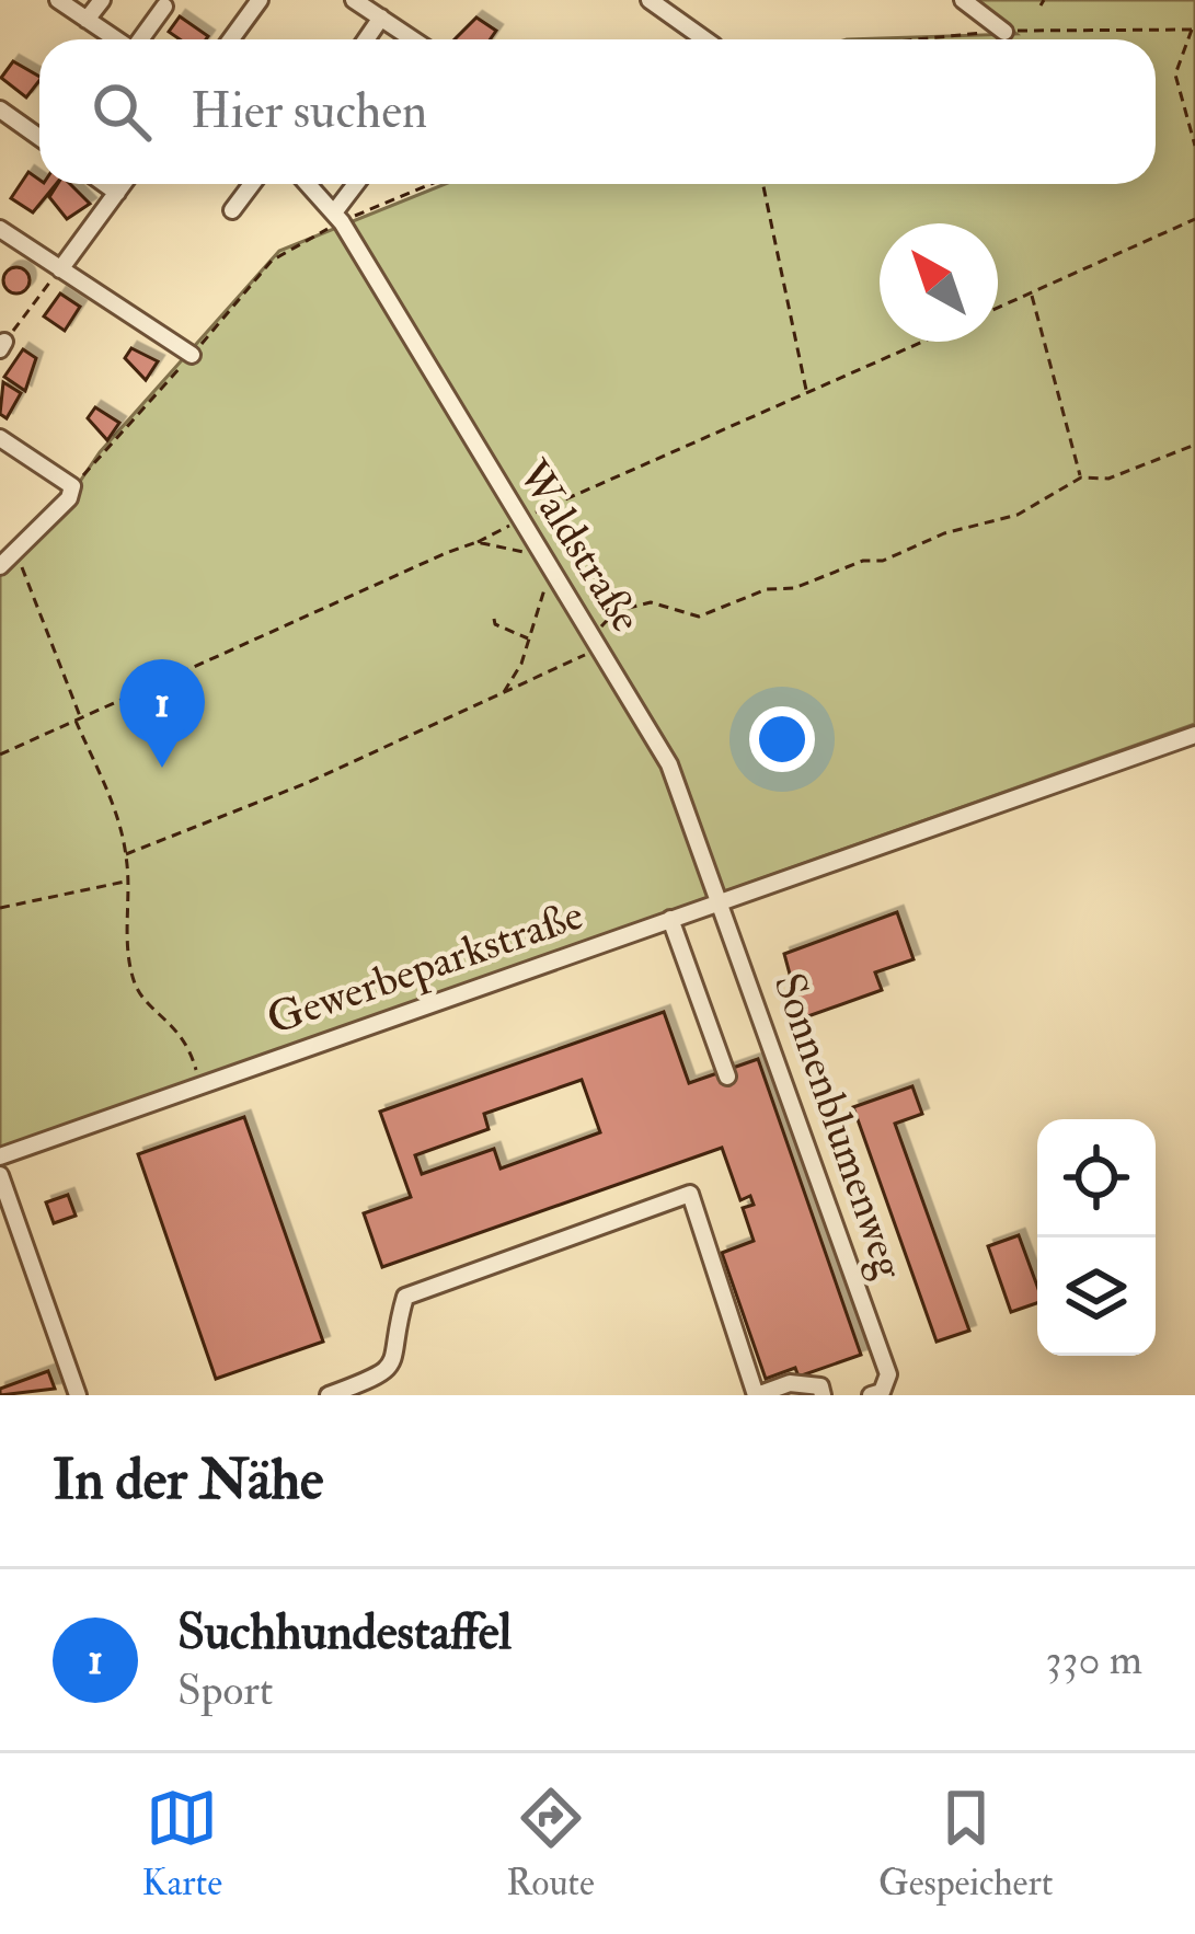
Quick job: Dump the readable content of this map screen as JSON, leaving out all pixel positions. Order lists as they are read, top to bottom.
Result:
{
  "streets": {
    "street": ["Waldstraße", "Gewerbeparkstraße", "Sonnenblumenweg"]
  },
  "crossings": [
    ["Waldstraße", "Gewerbeparkstraße"],
    ["Waldstraße", "Sonnenblumenweg"],
    ["Gewerbeparkstraße", "Sonnenblumenweg"]
  ],
  "north": "top left",
  "page": {
    "search": "Hier suchen",
    "pins": "1",
    "heading": "In der Nähe",
    "list": [
      {
        "mark": "1",
        "name": "Suchhundestaffel",
        "note": "Sport",
        "value": "330 m"
      }
    ],
    "nav": ["Karte", "Route", "Gespeichert"]
  }
}
